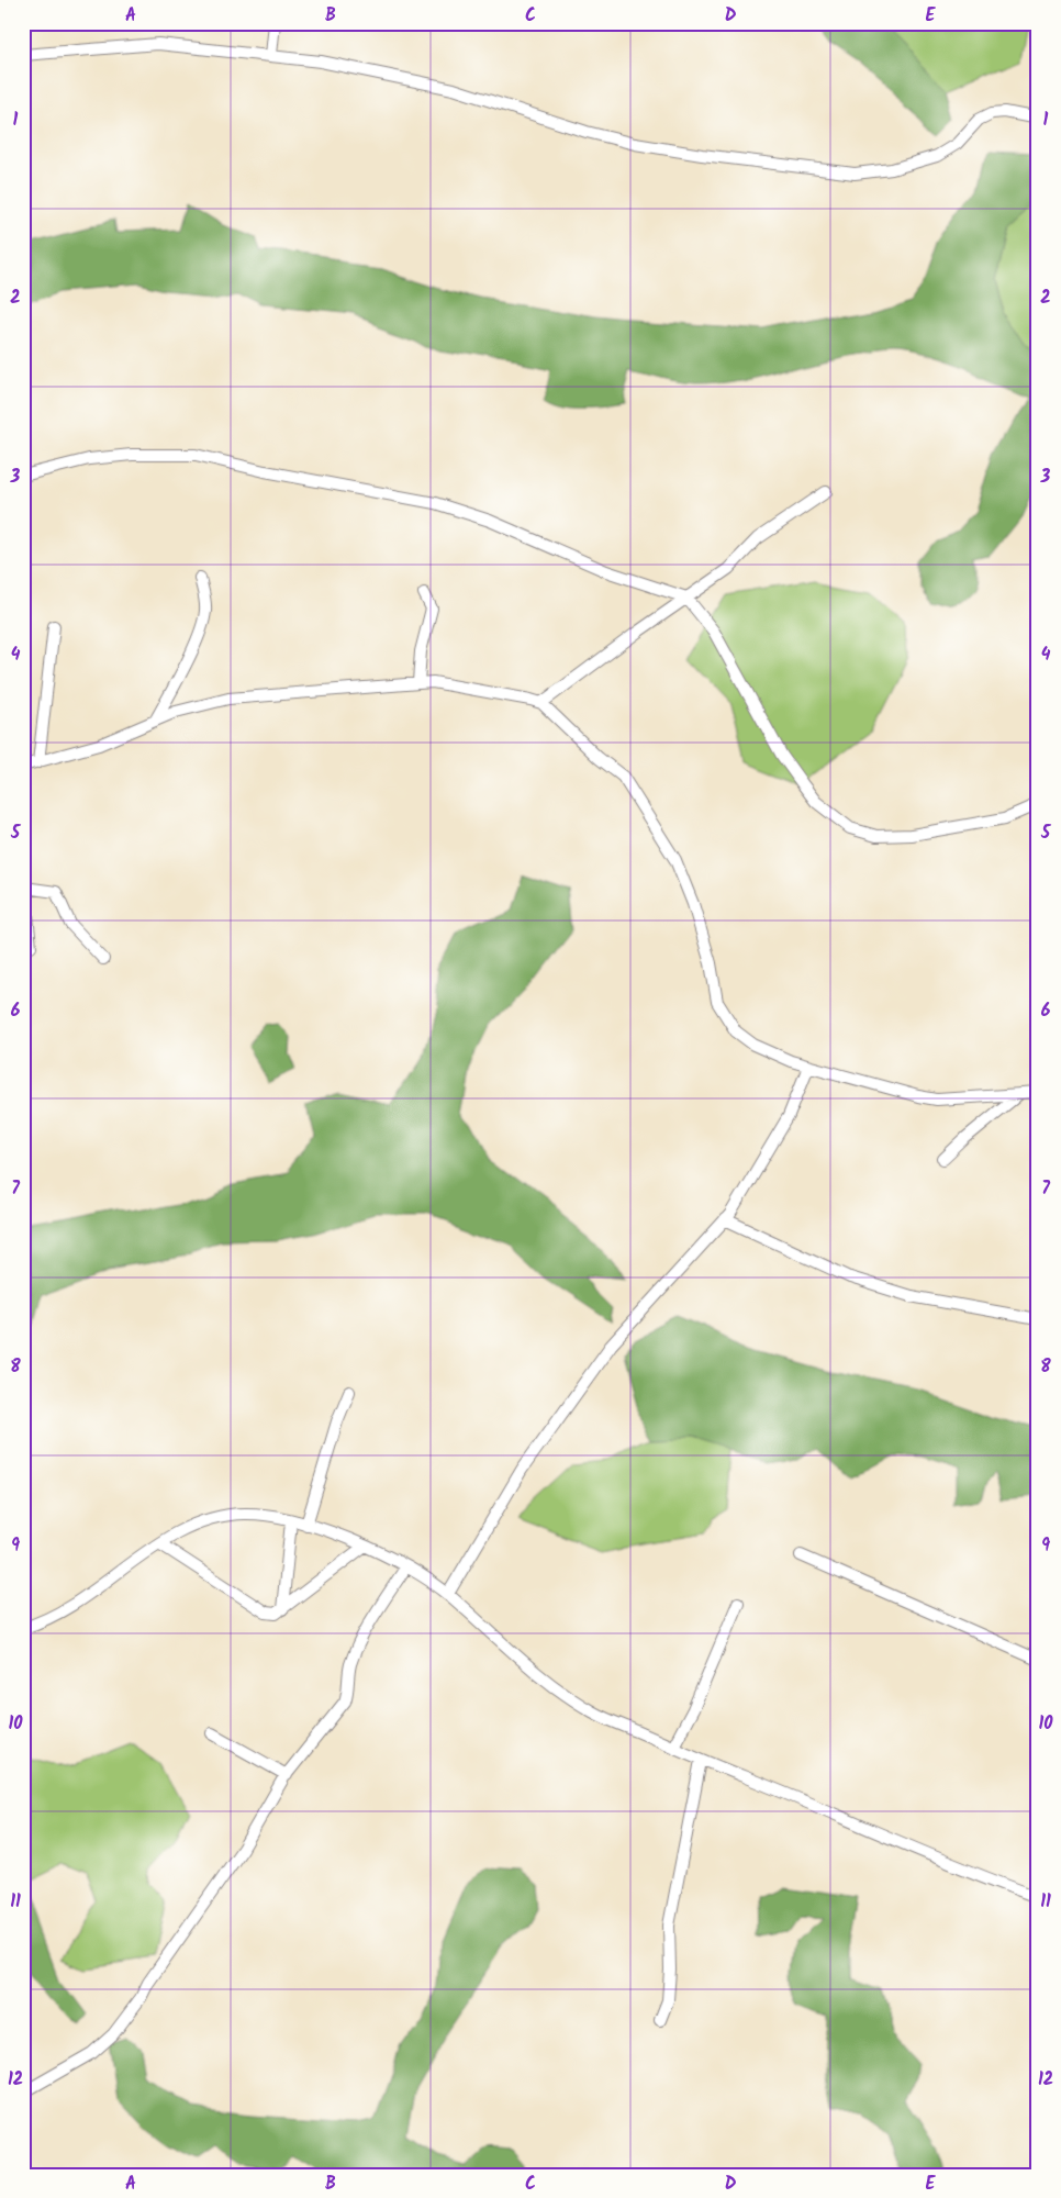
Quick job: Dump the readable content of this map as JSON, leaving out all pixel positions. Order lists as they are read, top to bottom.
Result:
{
  "grid": {
    "columns": [
      "A",
      "B",
      "C",
      "D",
      "E"
    ],
    "rows": [
      "1",
      "2",
      "3",
      "4",
      "5",
      "6",
      "7",
      "8",
      "9",
      "10",
      "11",
      "12"
    ]
  }
}
